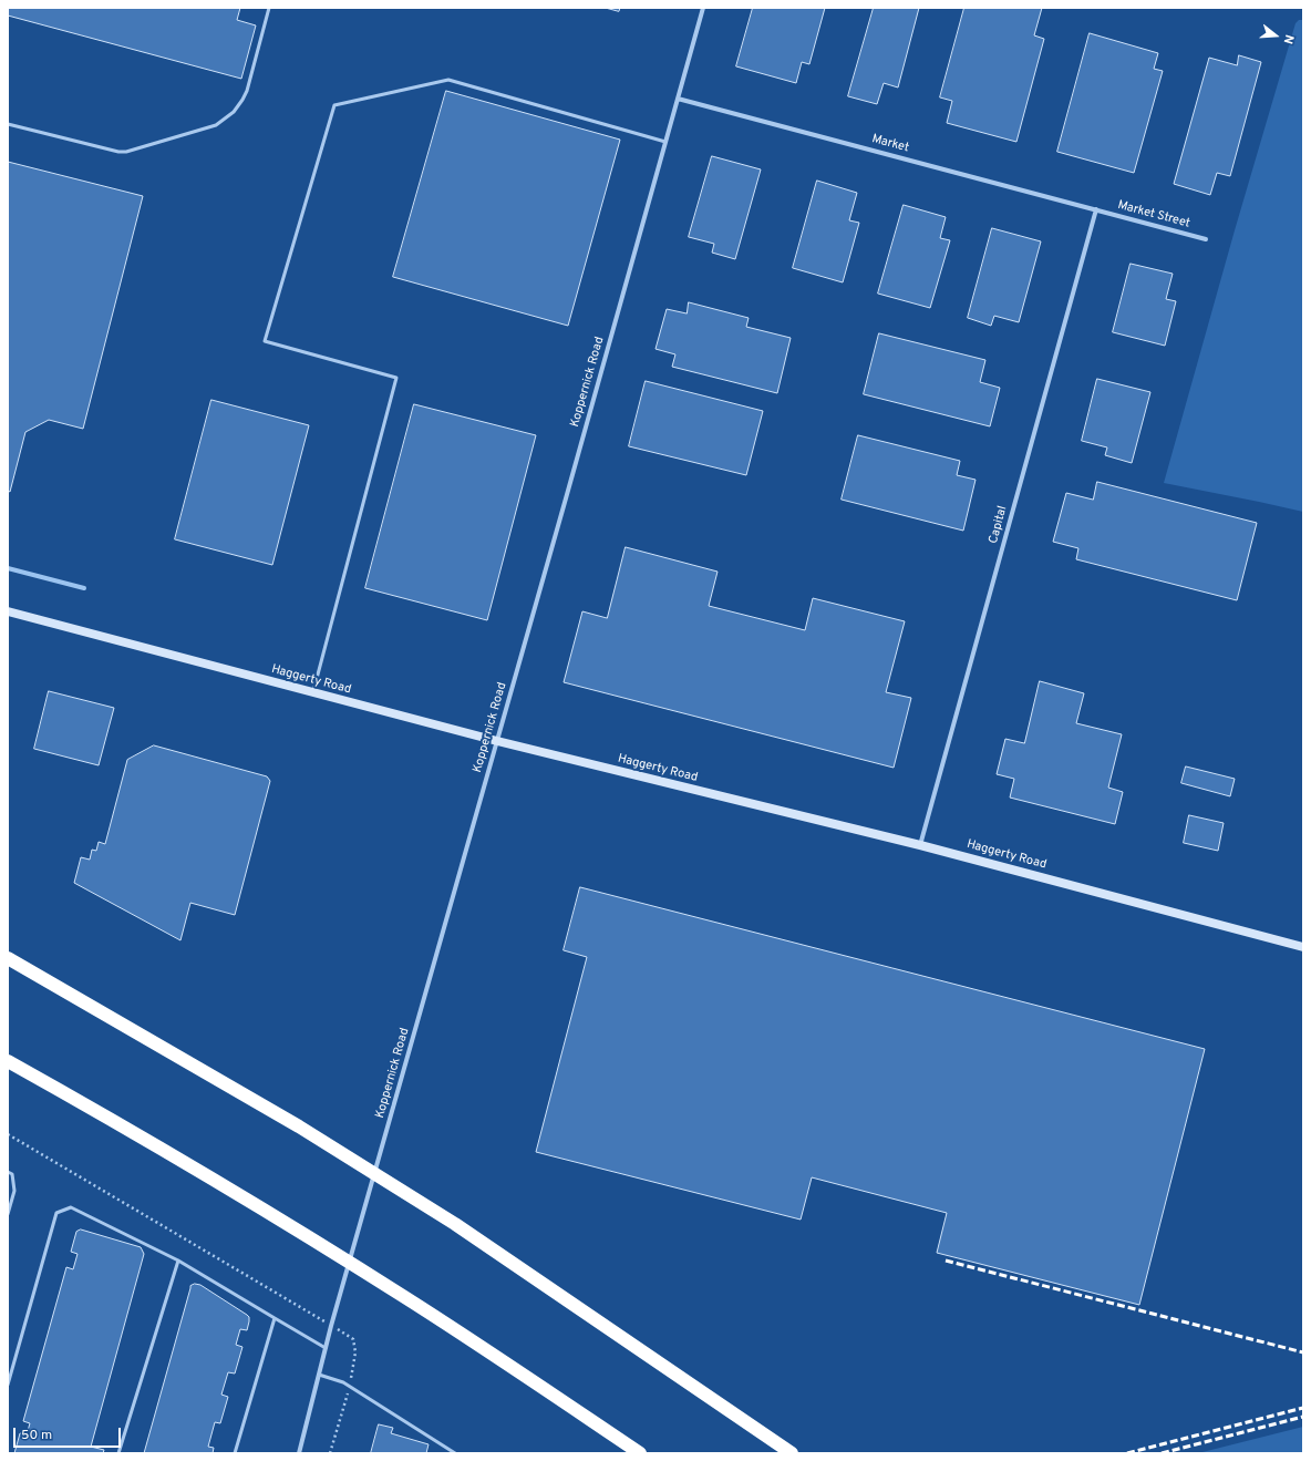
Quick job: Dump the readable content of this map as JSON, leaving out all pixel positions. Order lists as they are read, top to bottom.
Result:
{
  "streets": {
    "main road": ["Haggerty Road"],
    "street": [
      "Market",
      "Market Street",
      "Koppernick Road",
      "Capital"
    ]
  },
  "crossings": [
    ["Market", "Market Street"],
    ["Market", "Koppernick Road"],
    ["Market", "Capital"],
    ["Market Street", "Capital"],
    ["Koppernick Road", "Haggerty Road"],
    ["Capital", "Haggerty Road"]
  ],
  "scale_bar": "50 m",
  "north": "right"
}
